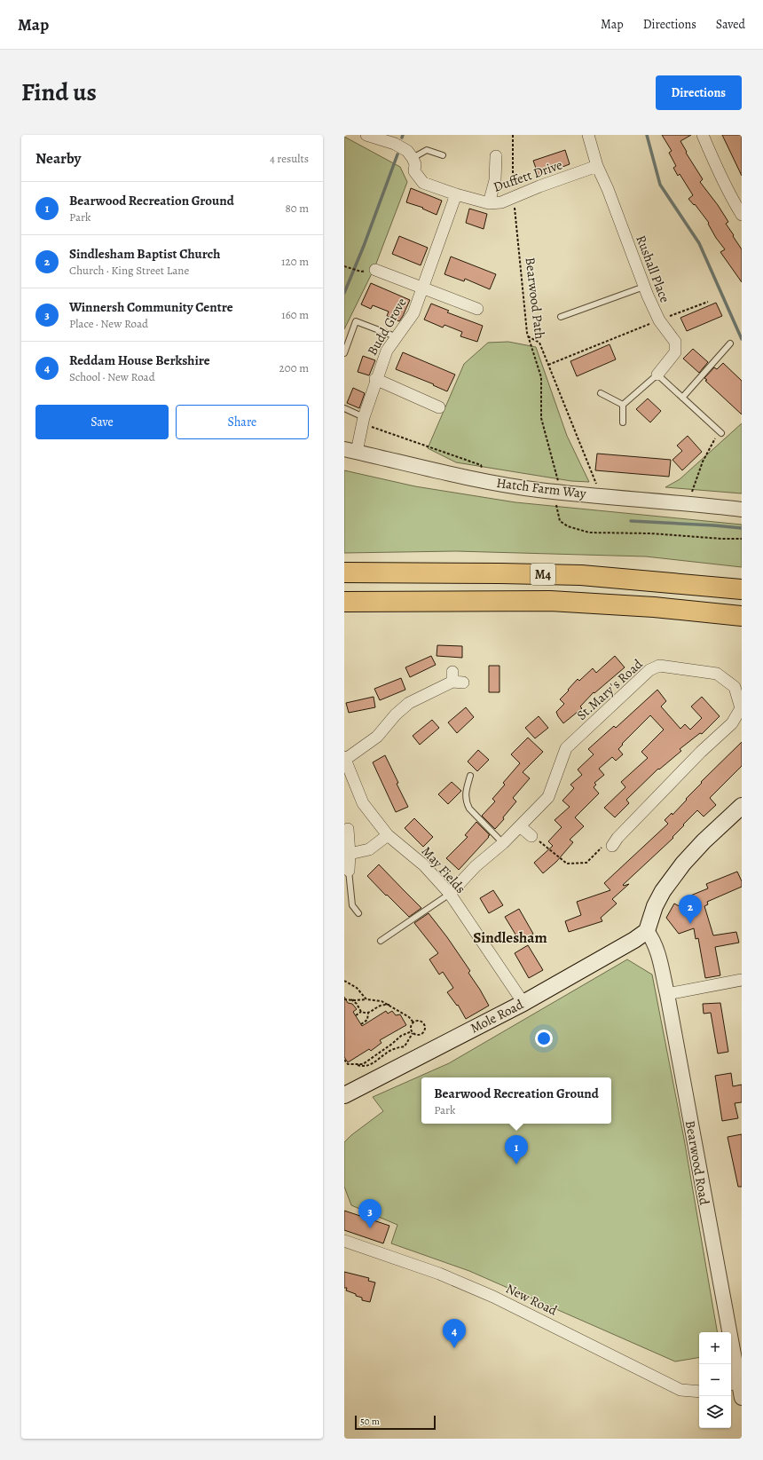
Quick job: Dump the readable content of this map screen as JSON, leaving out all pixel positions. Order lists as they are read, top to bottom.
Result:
{
  "streets": {
    "highway": ["M4"],
    "main road": ["Mole Road"],
    "street": [
      "Duffett Drive",
      "Rushall Place",
      "Budd Grove",
      "Hatch Farm Way",
      "St.Mary's Road",
      "May Fields",
      "Bearwood Road",
      "New Road"
    ],
    "path": ["Bearwood Path"]
  },
  "crossings": [
    ["Duffett Drive", "Rushall Place"],
    ["Duffett Drive", "Bearwood Path"],
    ["Duffett Drive", "Budd Grove"],
    ["Budd Grove", "Hatch Farm Way"],
    ["St.Mary's Road", "May Fields"],
    ["May Fields", "Mole Road"],
    ["Mole Road", "Bearwood Road"]
  ],
  "districts": ["Sindlesham"],
  "scale_bar": "50 m",
  "page": {
    "header": "Map",
    "nav": ["Map", "Directions", "Saved"],
    "title": "Find us",
    "buttons": [
      "Directions",
      ["Save", "Share"]
    ],
    "heading": ["Nearby", "4 results"],
    "list": [
      {
        "mark": "1",
        "name": "Bearwood Recreation Ground",
        "note": "Park",
        "value": "80 m"
      },
      {
        "mark": "2",
        "name": "Sindlesham Baptist Church",
        "note": "Church · King Street Lane",
        "value": "120 m"
      },
      {
        "mark": "3",
        "name": "Winnersh Community Centre",
        "note": "Place · New Road",
        "value": "160 m"
      },
      {
        "mark": "4",
        "name": "Reddam House Berkshire",
        "note": "School · New Road",
        "value": "200 m"
      }
    ],
    "pins": [
      "2",
      "1",
      "3",
      "4"
    ],
    "popup": ["Bearwood Recreation Ground", "Park"],
    "map_buttons": ["+", "−"],
    "scale": "50 m"
  }
}
